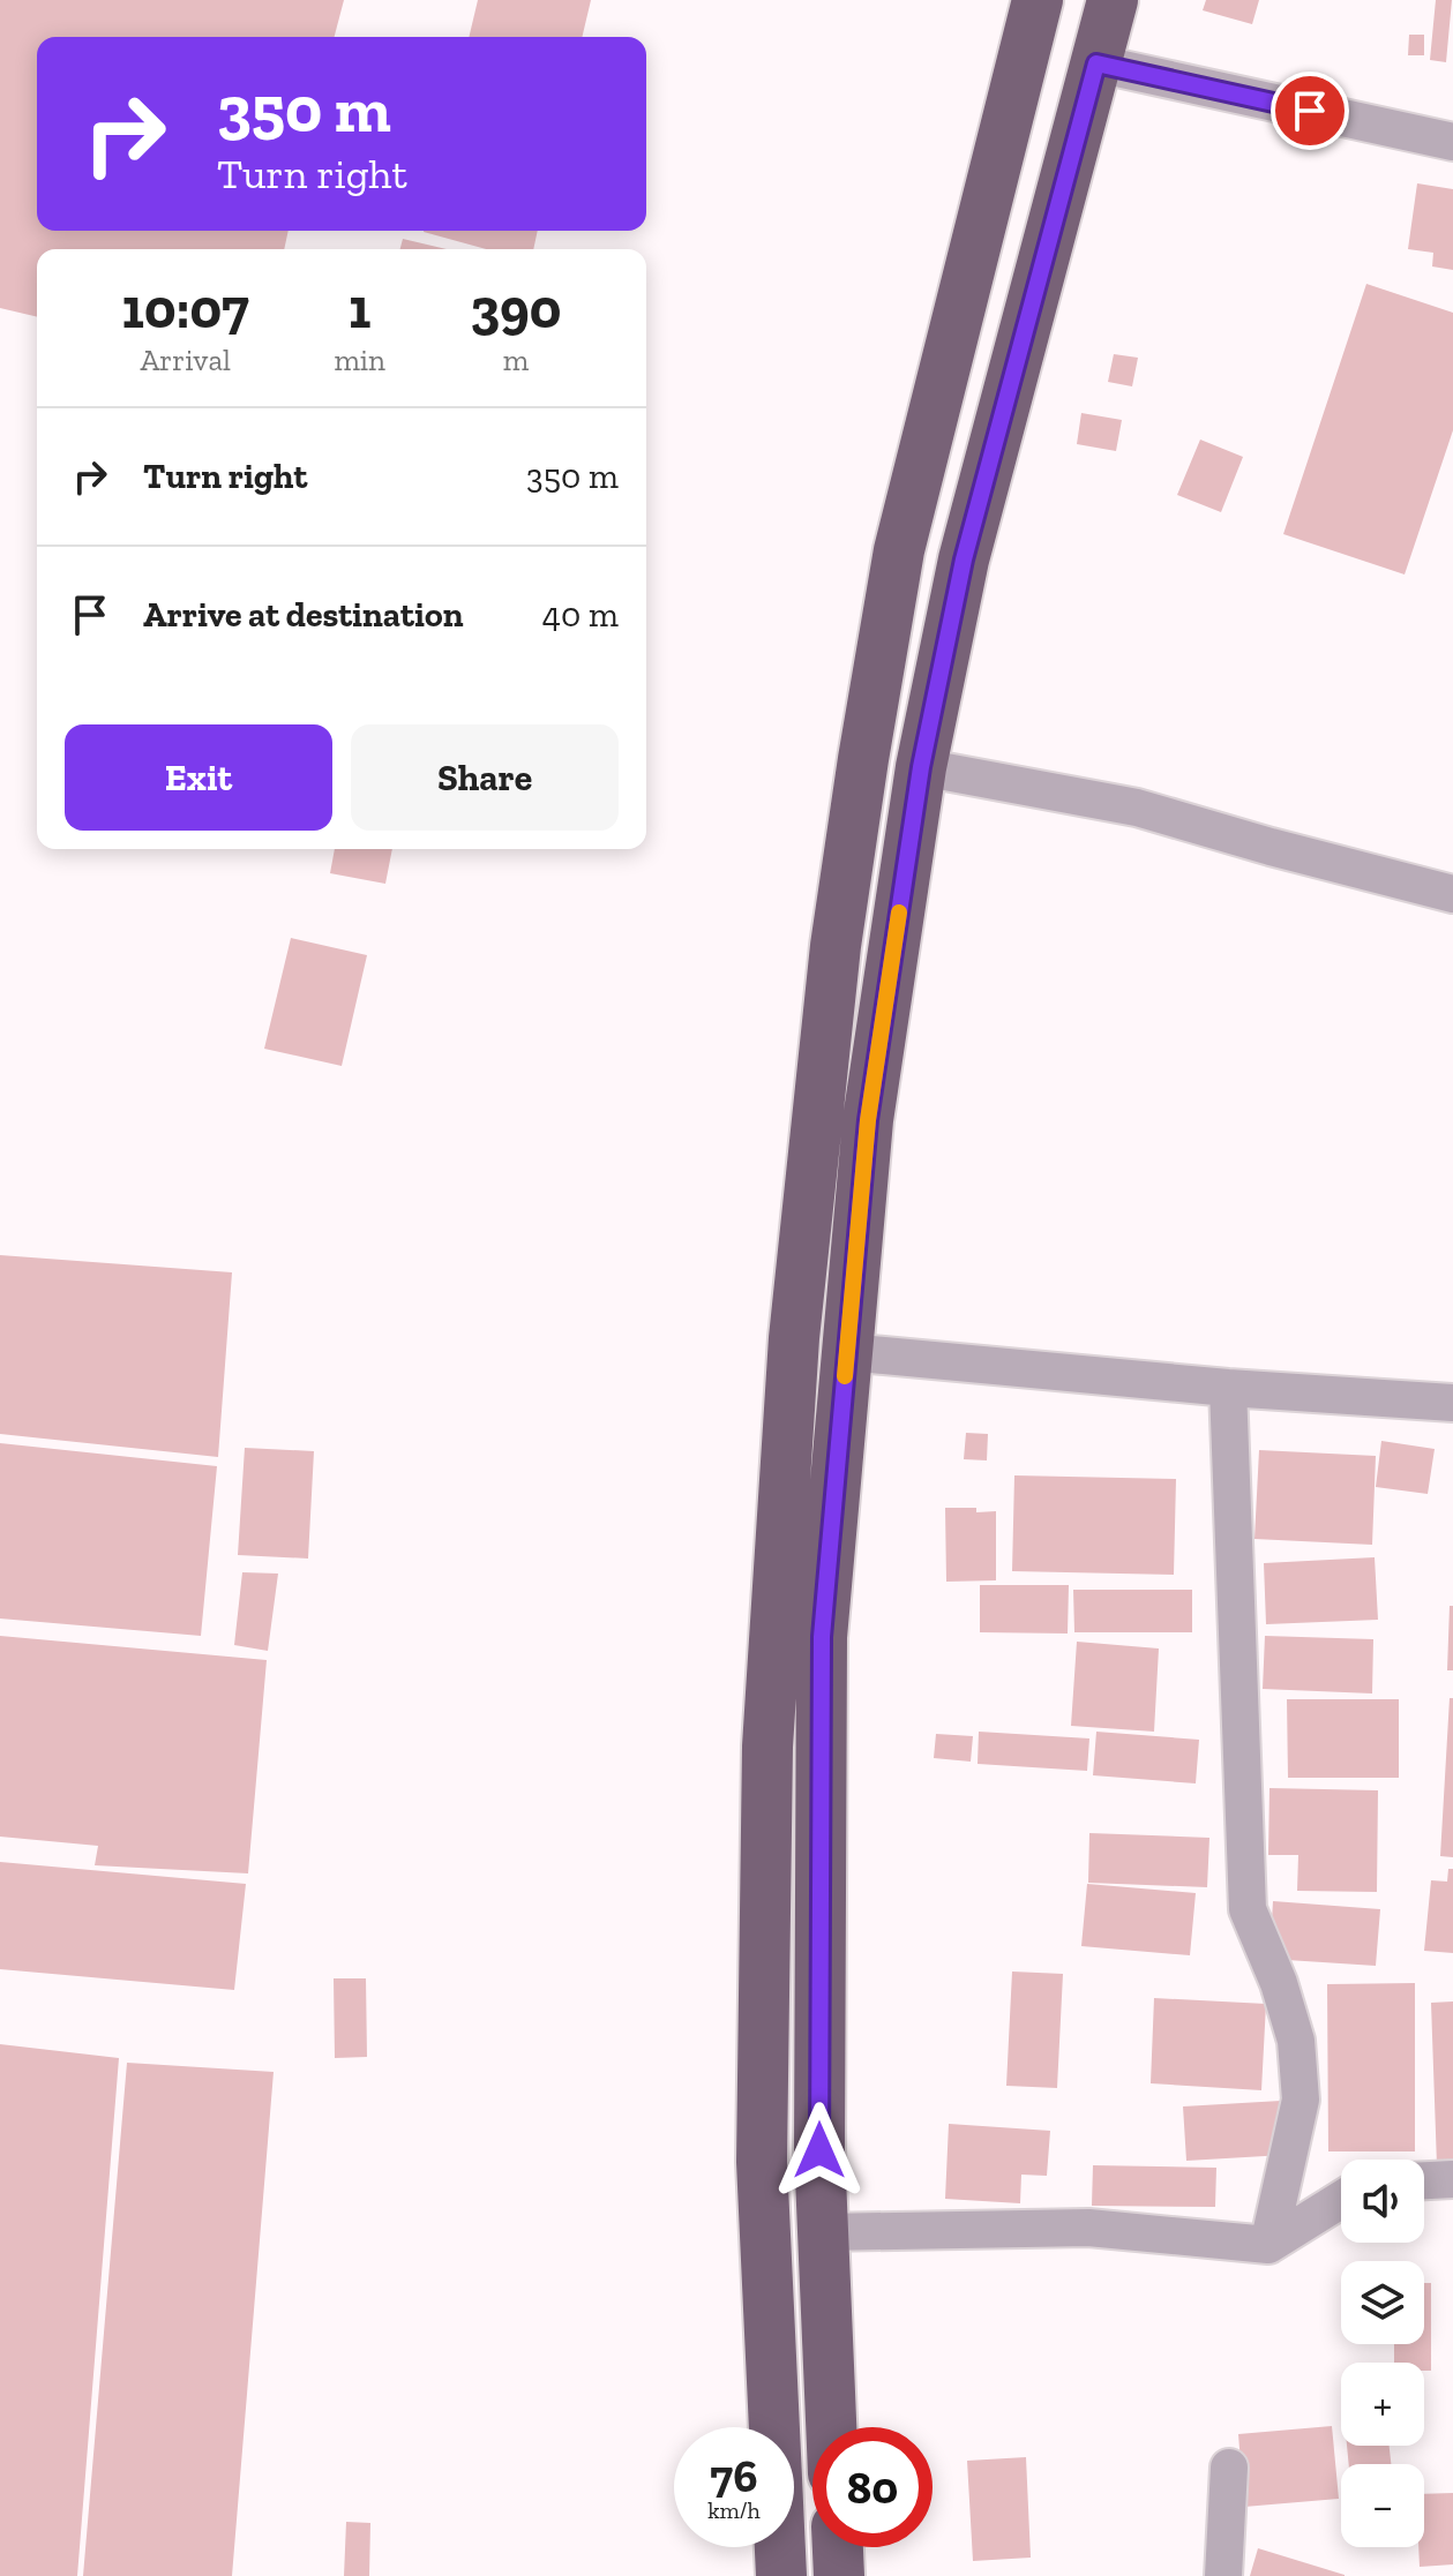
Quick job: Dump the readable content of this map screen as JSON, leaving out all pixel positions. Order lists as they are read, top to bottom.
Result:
{
  "page": {
    "turn": ["350 m", "Turn right"],
    "eta": [
      "10:07",
      "Arrival",
      "1",
      "min",
      "390",
      "m"
    ],
    "list": [
      {
        "name": "Turn right",
        "value": "350 m"
      },
      {
        "name": "Arrive at destination",
        "value": "40 m"
      }
    ],
    "buttons": ["Exit", "Share"],
    "map_buttons": ["+", "−"],
    "speed": "76 km/h",
    "limit": "80"
  }
}
